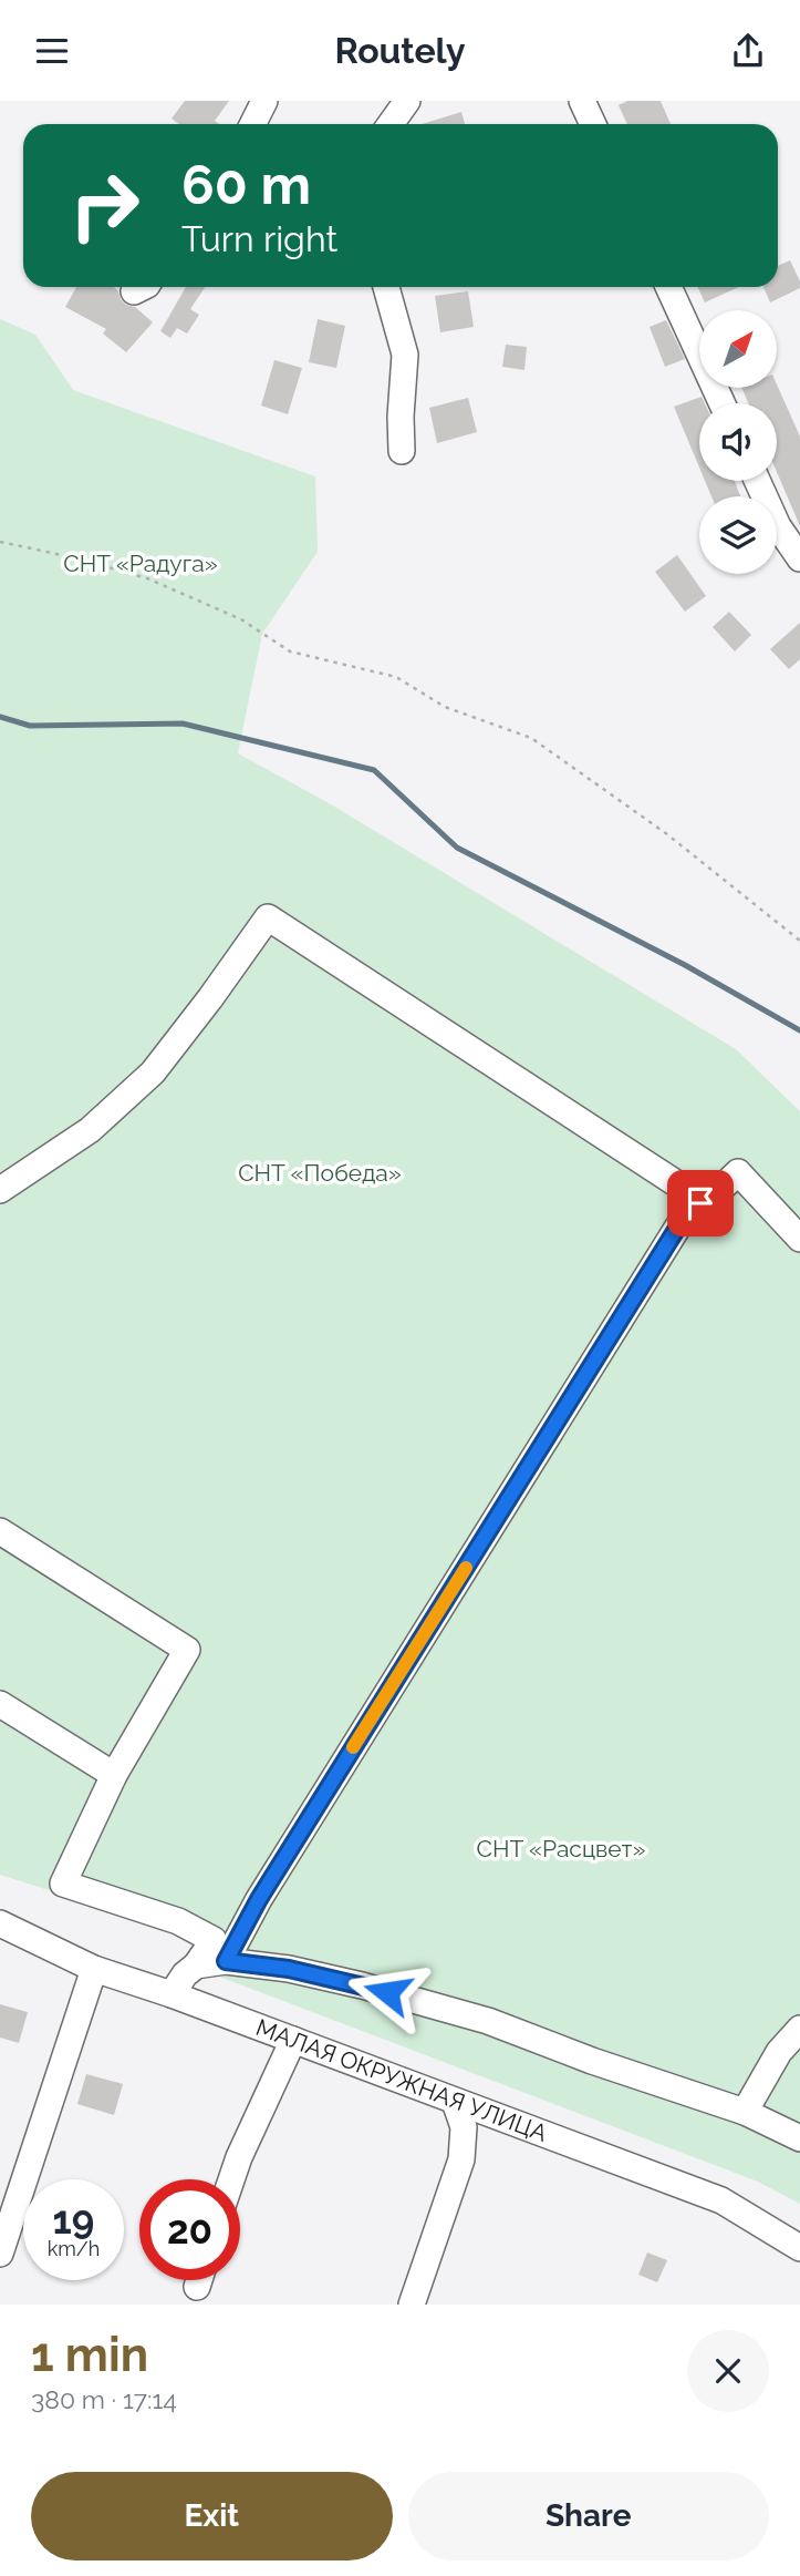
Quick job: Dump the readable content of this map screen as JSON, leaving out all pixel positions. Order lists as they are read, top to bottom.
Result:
{
  "streets": {
    "street": ["МАЛАЯ ОКРУЖНАЯ УЛИЦА"]
  },
  "parks": ["СНТ «Радуга»", "СНТ «Победа»", "СНТ «Расцвет»"],
  "north": "top right",
  "page": {
    "header": "Routely",
    "turn": ["60 m", "Turn right"],
    "speed": "19 km/h",
    "limit": "20",
    "heading": ["1 min", "380 m · 17:14"],
    "buttons": ["Exit", "Share"]
  }
}
